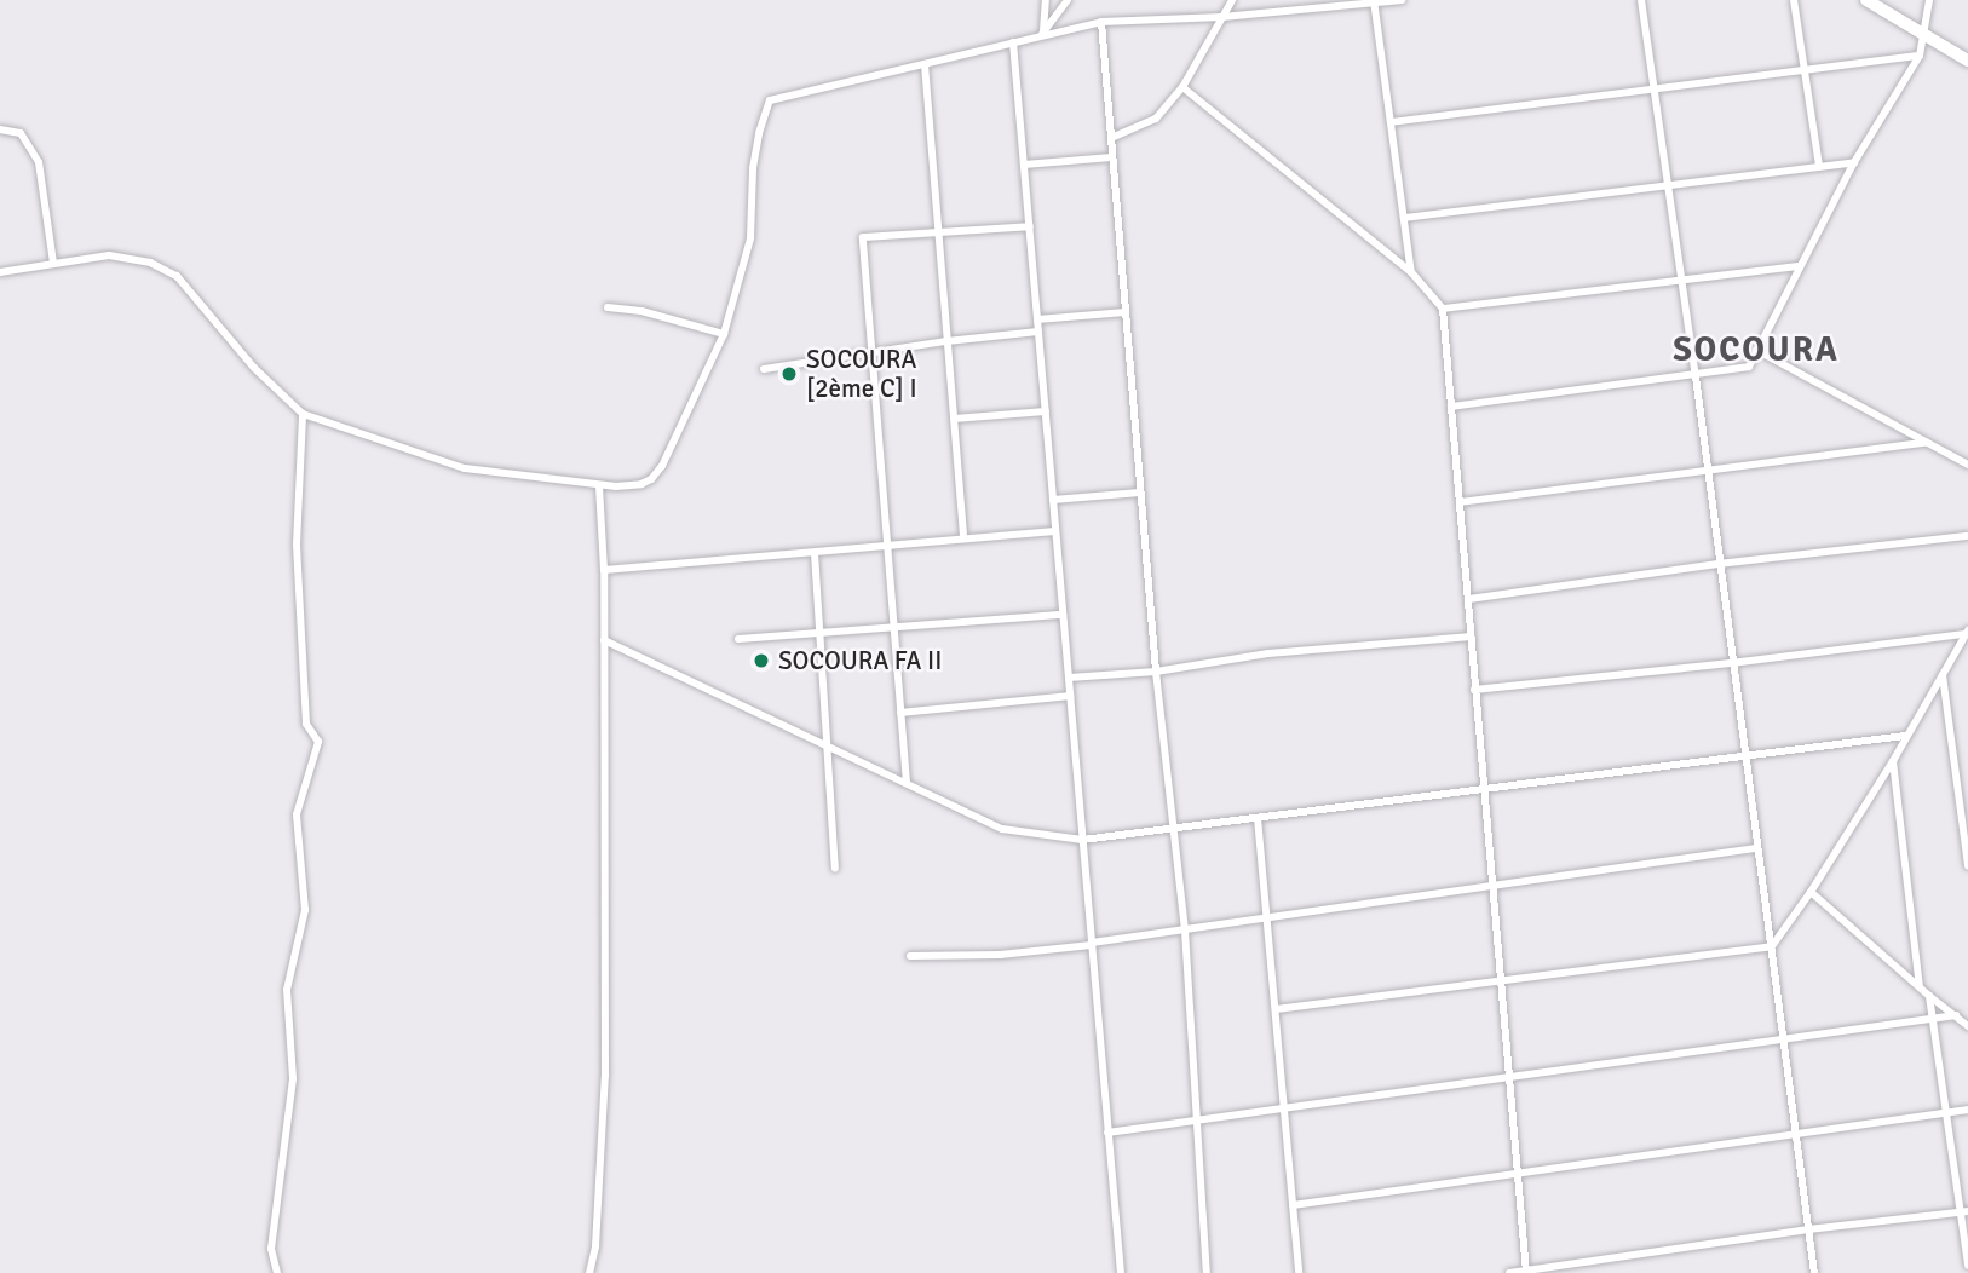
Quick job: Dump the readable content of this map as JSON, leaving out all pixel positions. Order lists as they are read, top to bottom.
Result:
{
  "districts": ["SOCOURA"],
  "places": ["SOCOURA [2ème C] I", "SOCOURA FA II"]
}
